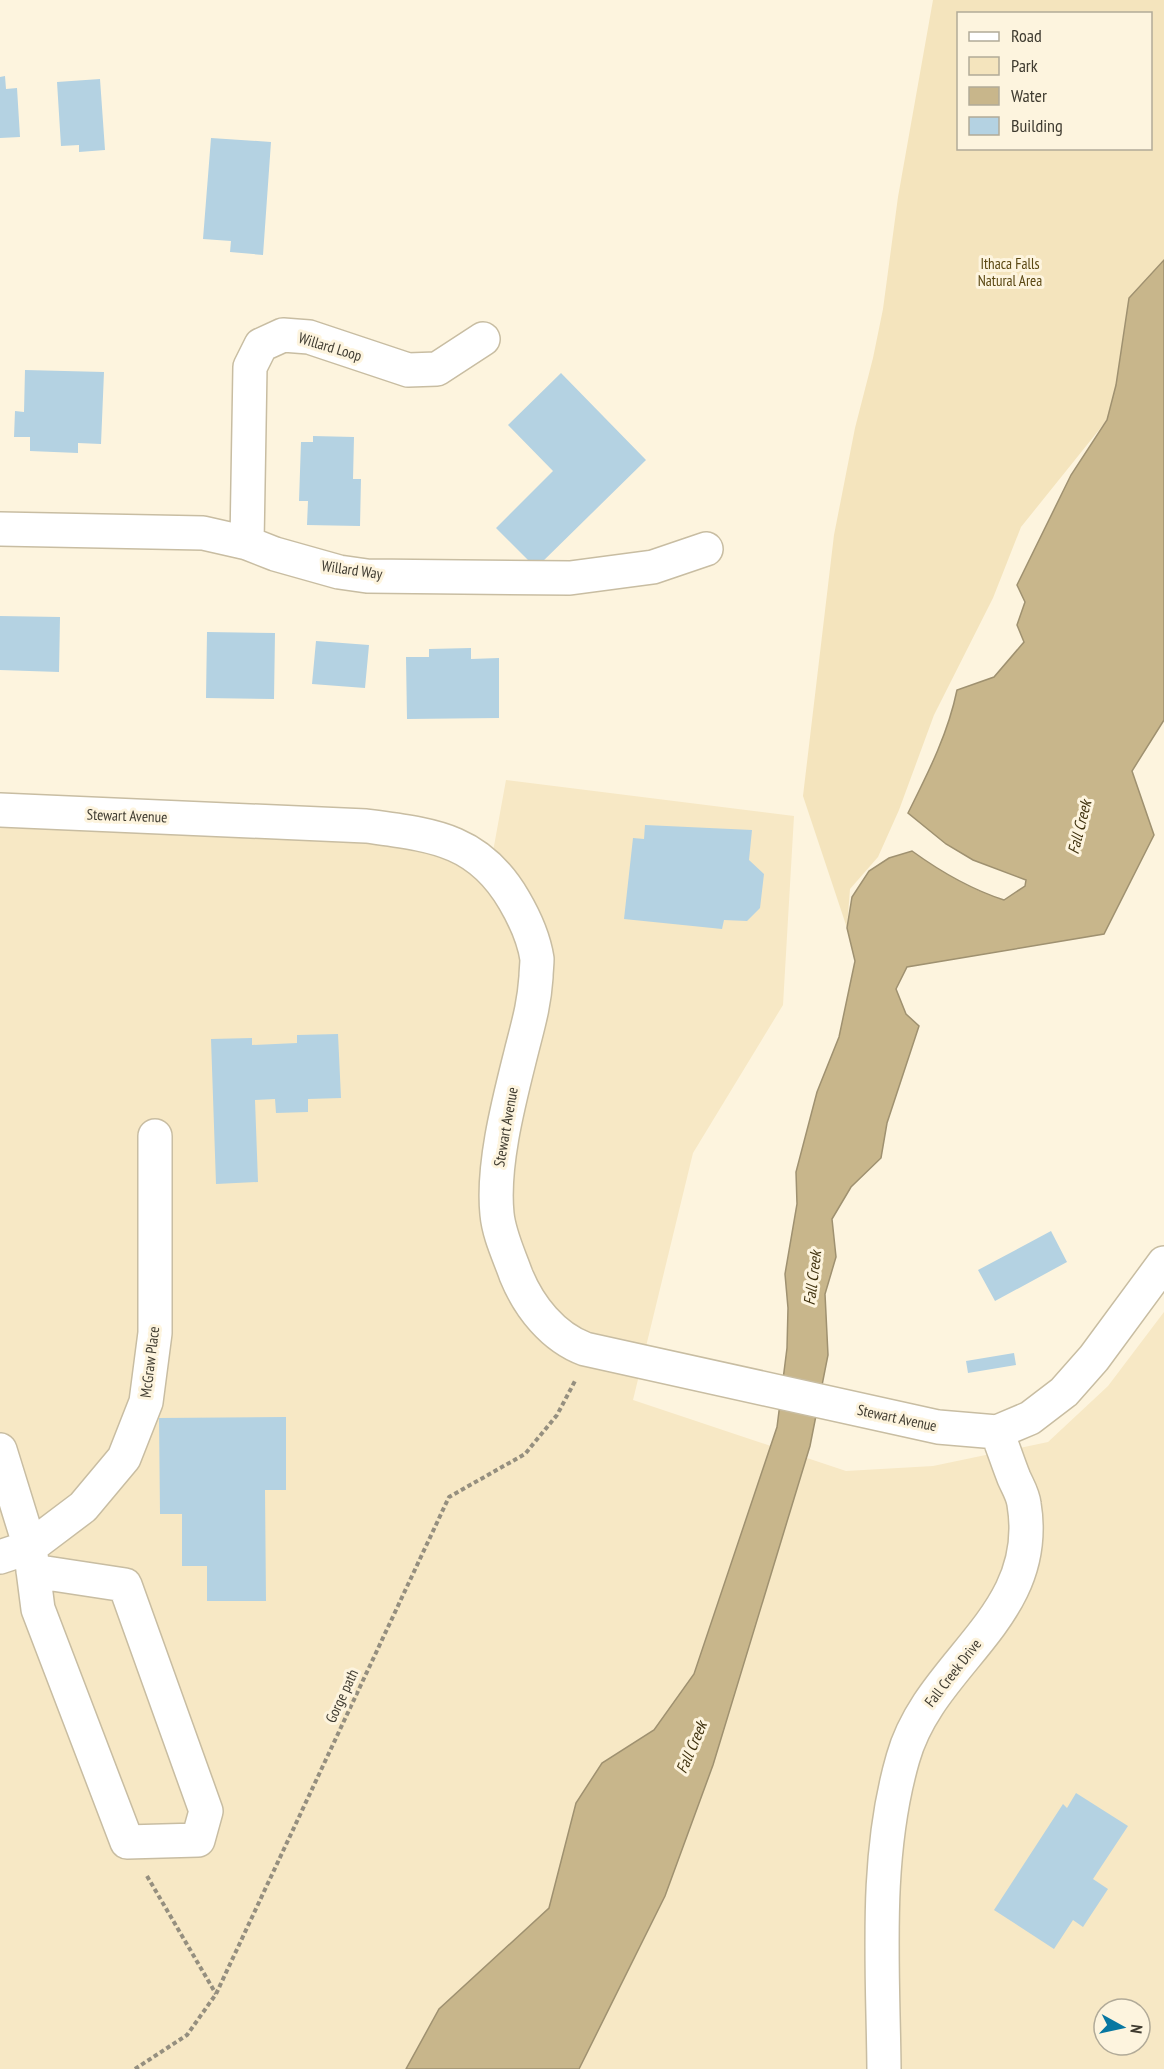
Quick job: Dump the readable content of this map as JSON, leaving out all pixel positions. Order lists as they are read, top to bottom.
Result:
{
  "streets": {
    "street": [
      "Willard Loop",
      "Willard Way",
      "Stewart Avenue",
      "McGraw Place",
      "Fall Creek Drive"
    ],
    "path": ["Gorge path"]
  },
  "crossings": [
    ["Willard Loop", "Willard Way"],
    ["Stewart Avenue", "Fall Creek Drive"],
    ["Stewart Avenue", "Gorge path"]
  ],
  "water": ["Fall Creek"],
  "parks": ["Ithaca Falls Natural Area"],
  "legend": [
    "Road",
    "Park",
    "Water",
    "Building"
  ],
  "north": "right"
}
